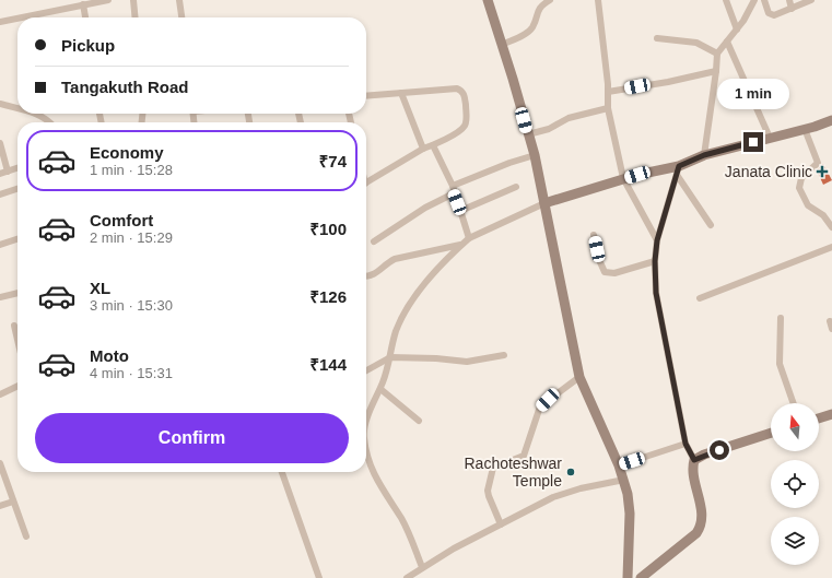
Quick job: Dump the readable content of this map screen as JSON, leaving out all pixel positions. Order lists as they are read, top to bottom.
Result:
{
  "places": {
    "health": ["Janata Clinic"],
    "other": ["Rachoteshwar Temple"]
  },
  "north": "top",
  "page": {
    "banner": ["Pickup", "Tangakuth Road"],
    "bubble": "1 min",
    "list": [
      {
        "name": "Economy",
        "note": "1 min · 15:28",
        "value": "₹74"
      },
      {
        "name": "Comfort",
        "note": "2 min · 15:29",
        "value": "₹100"
      },
      {
        "name": "XL",
        "note": "3 min · 15:30",
        "value": "₹126"
      },
      {
        "name": "Moto",
        "note": "4 min · 15:31",
        "value": "₹144"
      }
    ],
    "buttons": "Confirm"
  }
}
